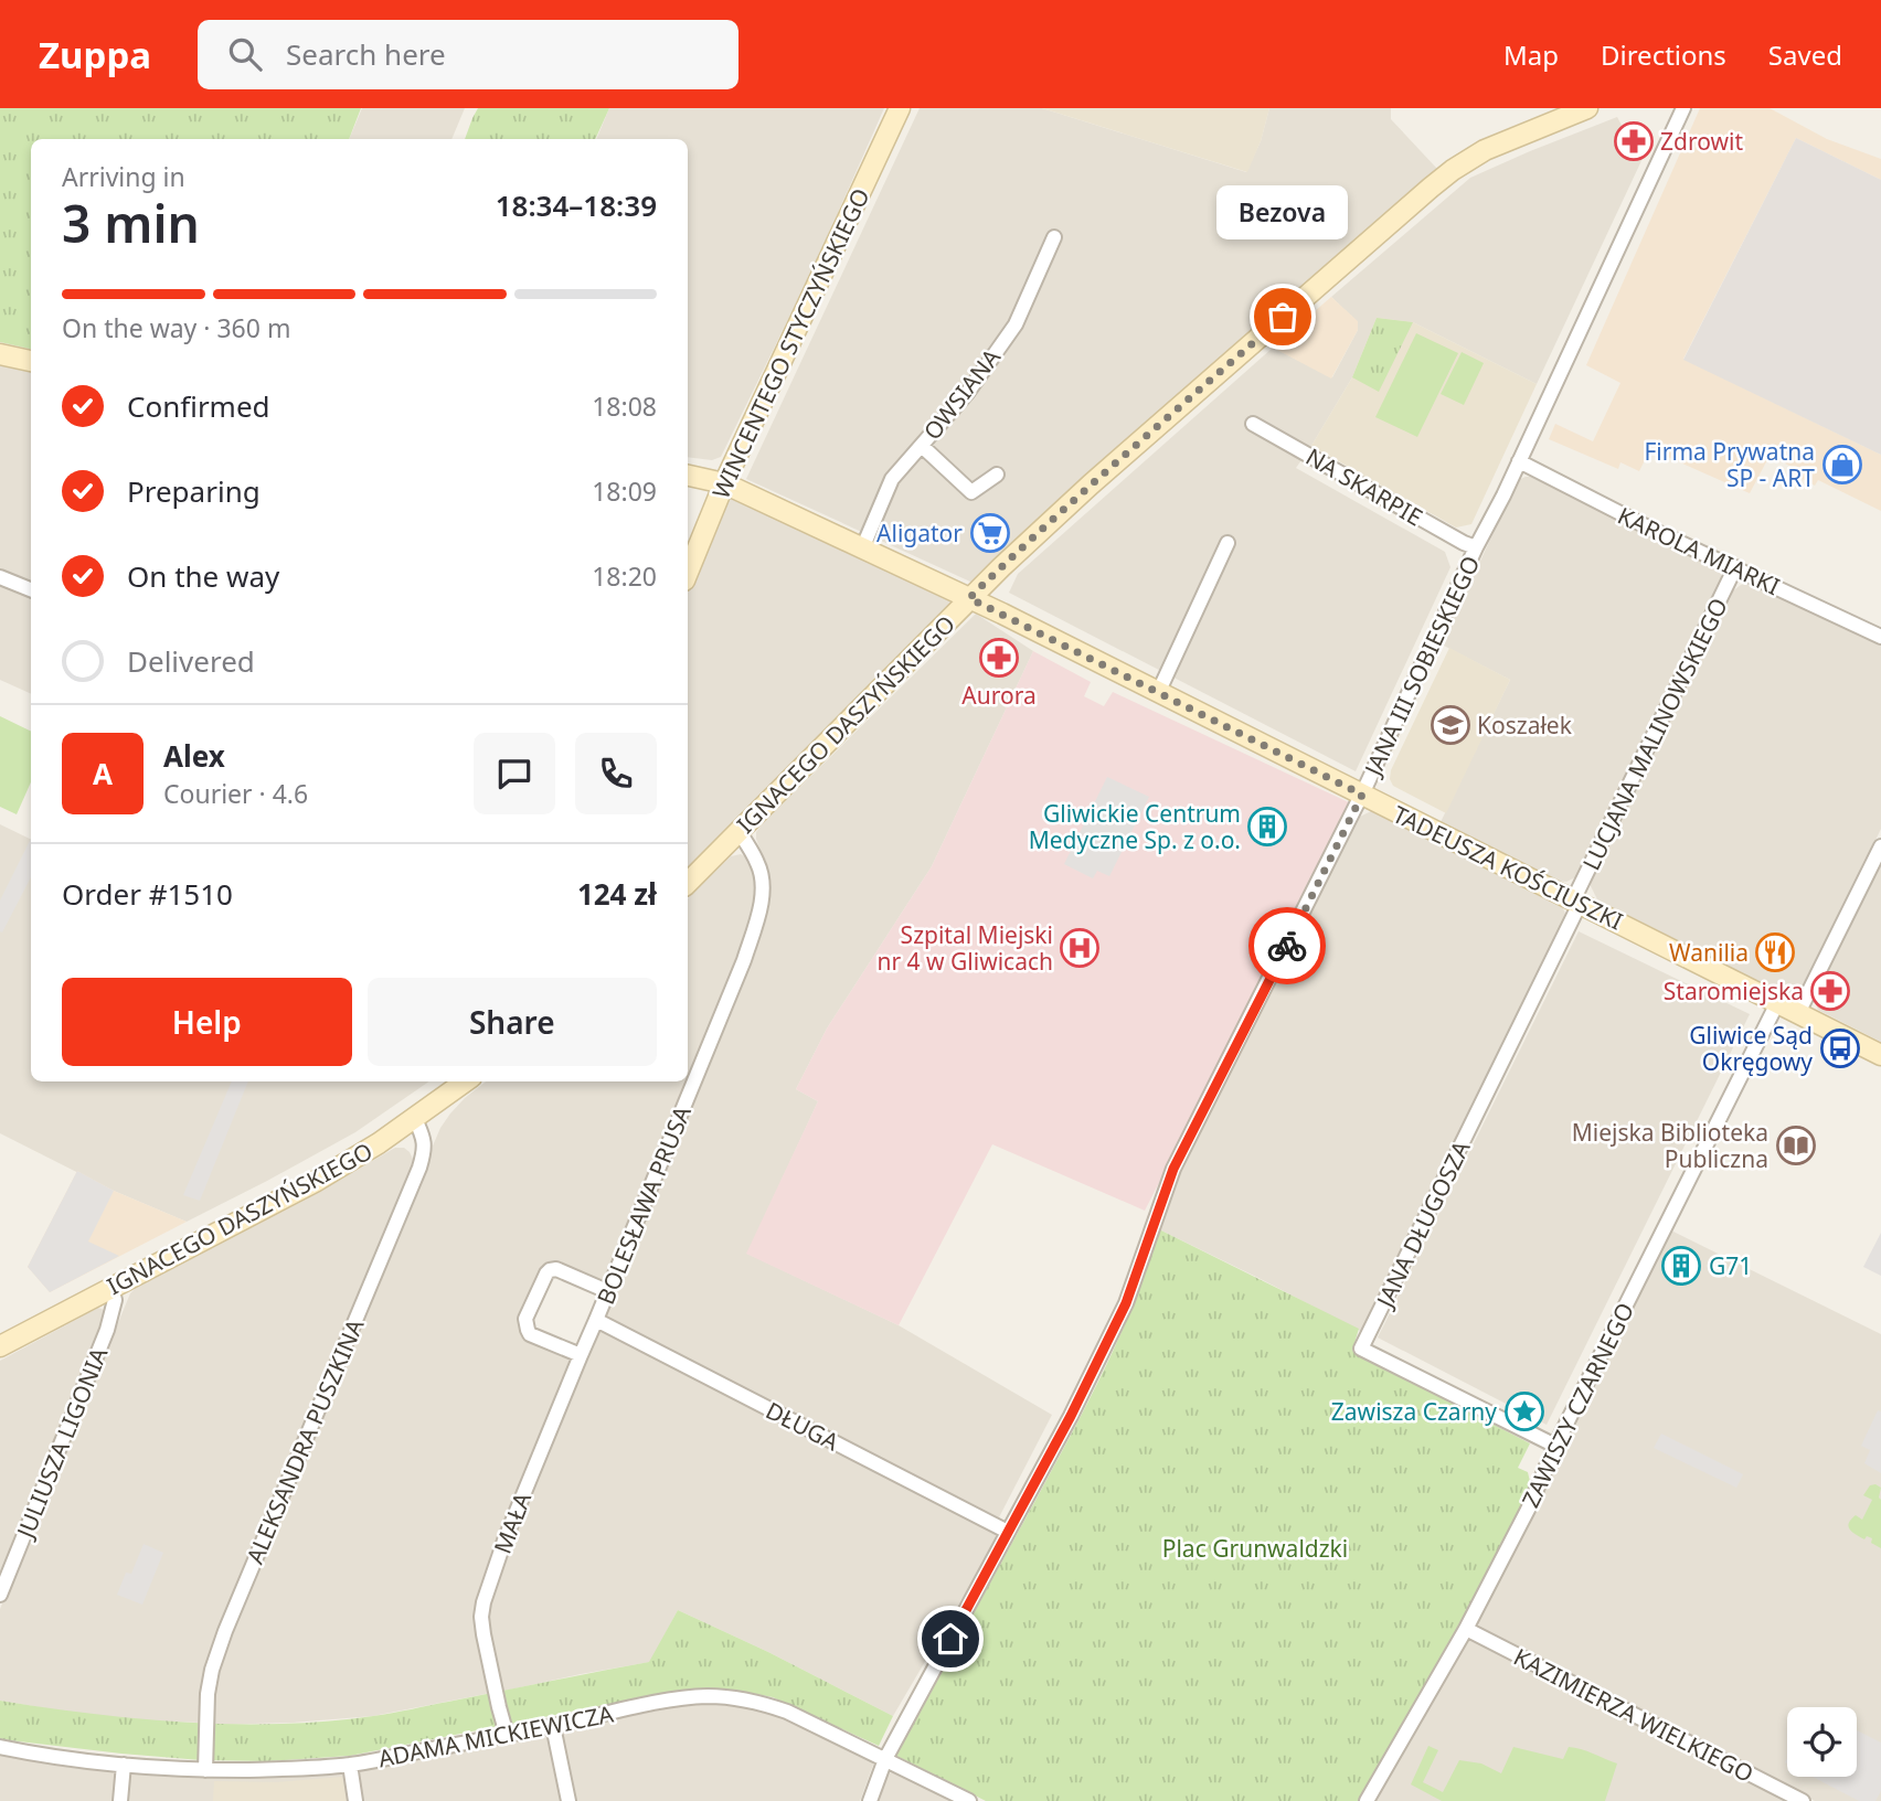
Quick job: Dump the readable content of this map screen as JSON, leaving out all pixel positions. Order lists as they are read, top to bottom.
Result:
{
  "streets": {
    "street": [
      "WINCENTEGO STYCZYŃSKIEGO",
      "OWSIANA",
      "NA SKARPIE",
      "KAROLA MIARKI",
      "JANA III SOBIESKIEGO",
      "IGNACEGO DASZYŃSKIEGO",
      "LUCJANA MALINOWSKIEGO",
      "TADEUSZA KOŚCIUSZKI",
      "BOLESŁAWA PRUSA",
      "JANA DŁUGOSZA",
      "ZAWISZY CZARNEGO",
      "DŁUGA",
      "ALEKSANDRA PUSZKINA",
      "JULIUSZA LIGONIA",
      "MAŁA",
      "KAZIMIERZA WIELKIEGO",
      "ADAMA MICKIEWICZA"
    ]
  },
  "crossings": [
    ["WINCENTEGO STYCZYŃSKIEGO", "TADEUSZA KOŚCIUSZKI"],
    ["OWSIANA", "TADEUSZA KOŚCIUSZKI"],
    ["NA SKARPIE", "JANA III SOBIESKIEGO"],
    ["KAROLA MIARKI", "JANA III SOBIESKIEGO"],
    ["KAROLA MIARKI", "LUCJANA MALINOWSKIEGO"],
    ["JANA III SOBIESKIEGO", "TADEUSZA KOŚCIUSZKI"],
    ["JANA III SOBIESKIEGO", "DŁUGA"],
    ["JANA III SOBIESKIEGO", "ADAMA MICKIEWICZA"],
    ["IGNACEGO DASZYŃSKIEGO", "TADEUSZA KOŚCIUSZKI"],
    ["IGNACEGO DASZYŃSKIEGO", "BOLESŁAWA PRUSA"],
    ["IGNACEGO DASZYŃSKIEGO", "ALEKSANDRA PUSZKINA"],
    ["IGNACEGO DASZYŃSKIEGO", "JULIUSZA LIGONIA"],
    ["LUCJANA MALINOWSKIEGO", "TADEUSZA KOŚCIUSZKI"],
    ["LUCJANA MALINOWSKIEGO", "JANA DŁUGOSZA"],
    ["TADEUSZA KOŚCIUSZKI", "JANA DŁUGOSZA"],
    ["TADEUSZA KOŚCIUSZKI", "ZAWISZY CZARNEGO"],
    ["BOLESŁAWA PRUSA", "DŁUGA"],
    ["BOLESŁAWA PRUSA", "MAŁA"],
    ["JANA DŁUGOSZA", "ZAWISZY CZARNEGO"],
    ["ZAWISZY CZARNEGO", "KAZIMIERZA WIELKIEGO"],
    ["DŁUGA", "MAŁA"],
    ["ALEKSANDRA PUSZKINA", "ADAMA MICKIEWICZA"],
    ["MAŁA", "ADAMA MICKIEWICZA"]
  ],
  "parks": ["Plac Grunwaldzki"],
  "places": {
    "pharmacy": ["Zdrowit", "Aurora", "Staromiejska"],
    "other": ["Bezova"],
    "shop": ["Firma Prywatna SP - ART"],
    "supermarket": ["Aligator"],
    "school or university": ["Koszałek"],
    "building": ["Gliwickie Centrum Medyczne Sp. z o.o.", "G71"],
    "hospital": ["Szpital Miejski nr 4 w Gliwicach"],
    "restaurant": ["Wanilia"],
    "bus stop": ["Gliwice Sąd Okręgowy"],
    "library": ["Miejska Biblioteka Publiczna"],
    "place": ["Zawisza Czarny"]
  },
  "page": {
    "header": "Zuppa",
    "search": "Search here",
    "nav": ["Map", "Directions", "Saved"],
    "heading": ["3 min", "Arriving in", "18:34–18:39"],
    "panel": [
      "Alex",
      "Courier · 4.6",
      "Order #1510",
      "124 zł"
    ],
    "bubble": "Bezova",
    "bar": "On the way · 360 m",
    "list": [
      ["Confirmed", "18:08"],
      ["Preparing", "18:09"],
      ["On the way", "18:20"],
      "Delivered"
    ],
    "round": "A",
    "buttons": ["Help", "Share"]
  }
}
